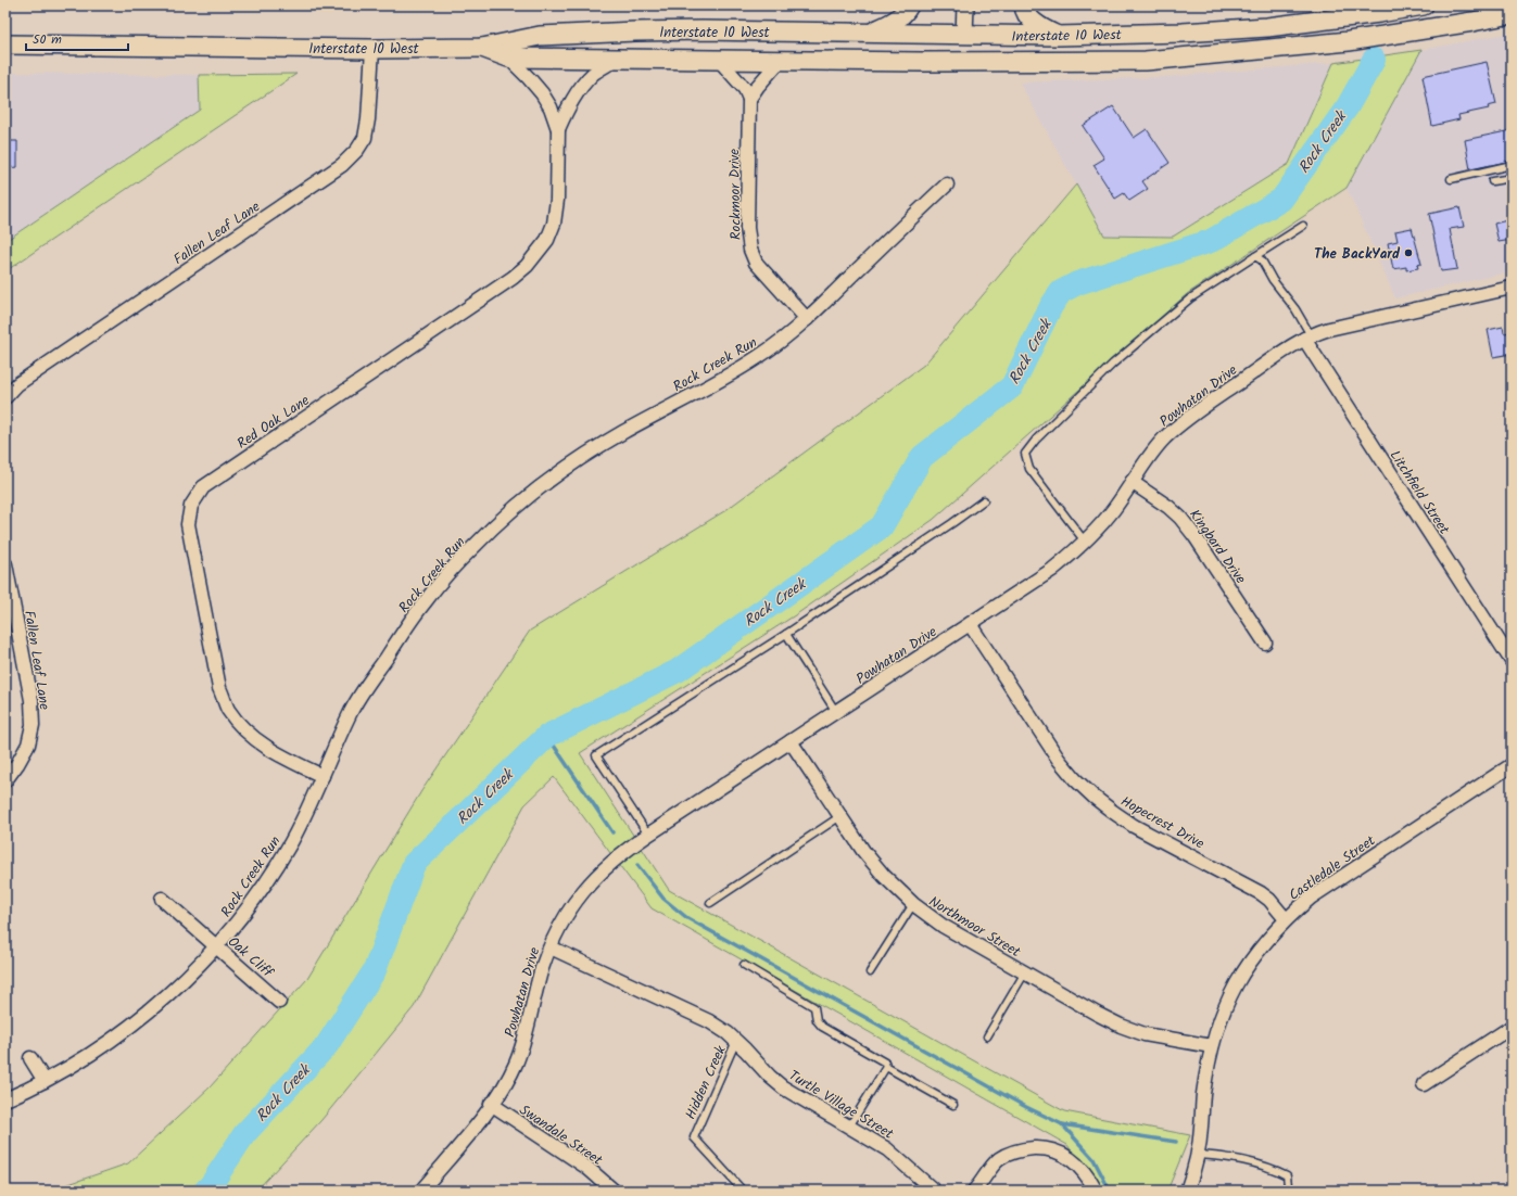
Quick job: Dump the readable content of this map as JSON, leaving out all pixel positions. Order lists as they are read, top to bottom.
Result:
{
  "streets": {
    "main road": ["Interstate 10 West"],
    "street": [
      "Rockmoor Drive",
      "Fallen Leaf Lane",
      "Rock Creek Run",
      "Powhatan Drive",
      "Red Oak Lane",
      "Litchfield Street",
      "Kingbard Drive",
      "Hopecrest Drive",
      "Castledale Street",
      "Northmoor Street",
      "Oak Cliff",
      "Turtle Village Street",
      "Swandale Street"
    ],
    "lane": ["Hidden Creek"]
  },
  "crossings": [
    ["Interstate 10 West", "Fallen Leaf Lane"],
    ["Rockmoor Drive", "Rock Creek Run"],
    ["Rock Creek Run", "Red Oak Lane"],
    ["Rock Creek Run", "Oak Cliff"],
    ["Powhatan Drive", "Litchfield Street"],
    ["Powhatan Drive", "Kingbard Drive"],
    ["Powhatan Drive", "Hopecrest Drive"],
    ["Powhatan Drive", "Northmoor Street"],
    ["Powhatan Drive", "Turtle Village Street"],
    ["Powhatan Drive", "Swandale Street"],
    ["Hopecrest Drive", "Castledale Street"],
    ["Castledale Street", "Northmoor Street"],
    ["Hidden Creek", "Turtle Village Street"]
  ],
  "water": ["Rock Creek"],
  "places": ["The BackYard"],
  "scale_bar": "50 m"
}
